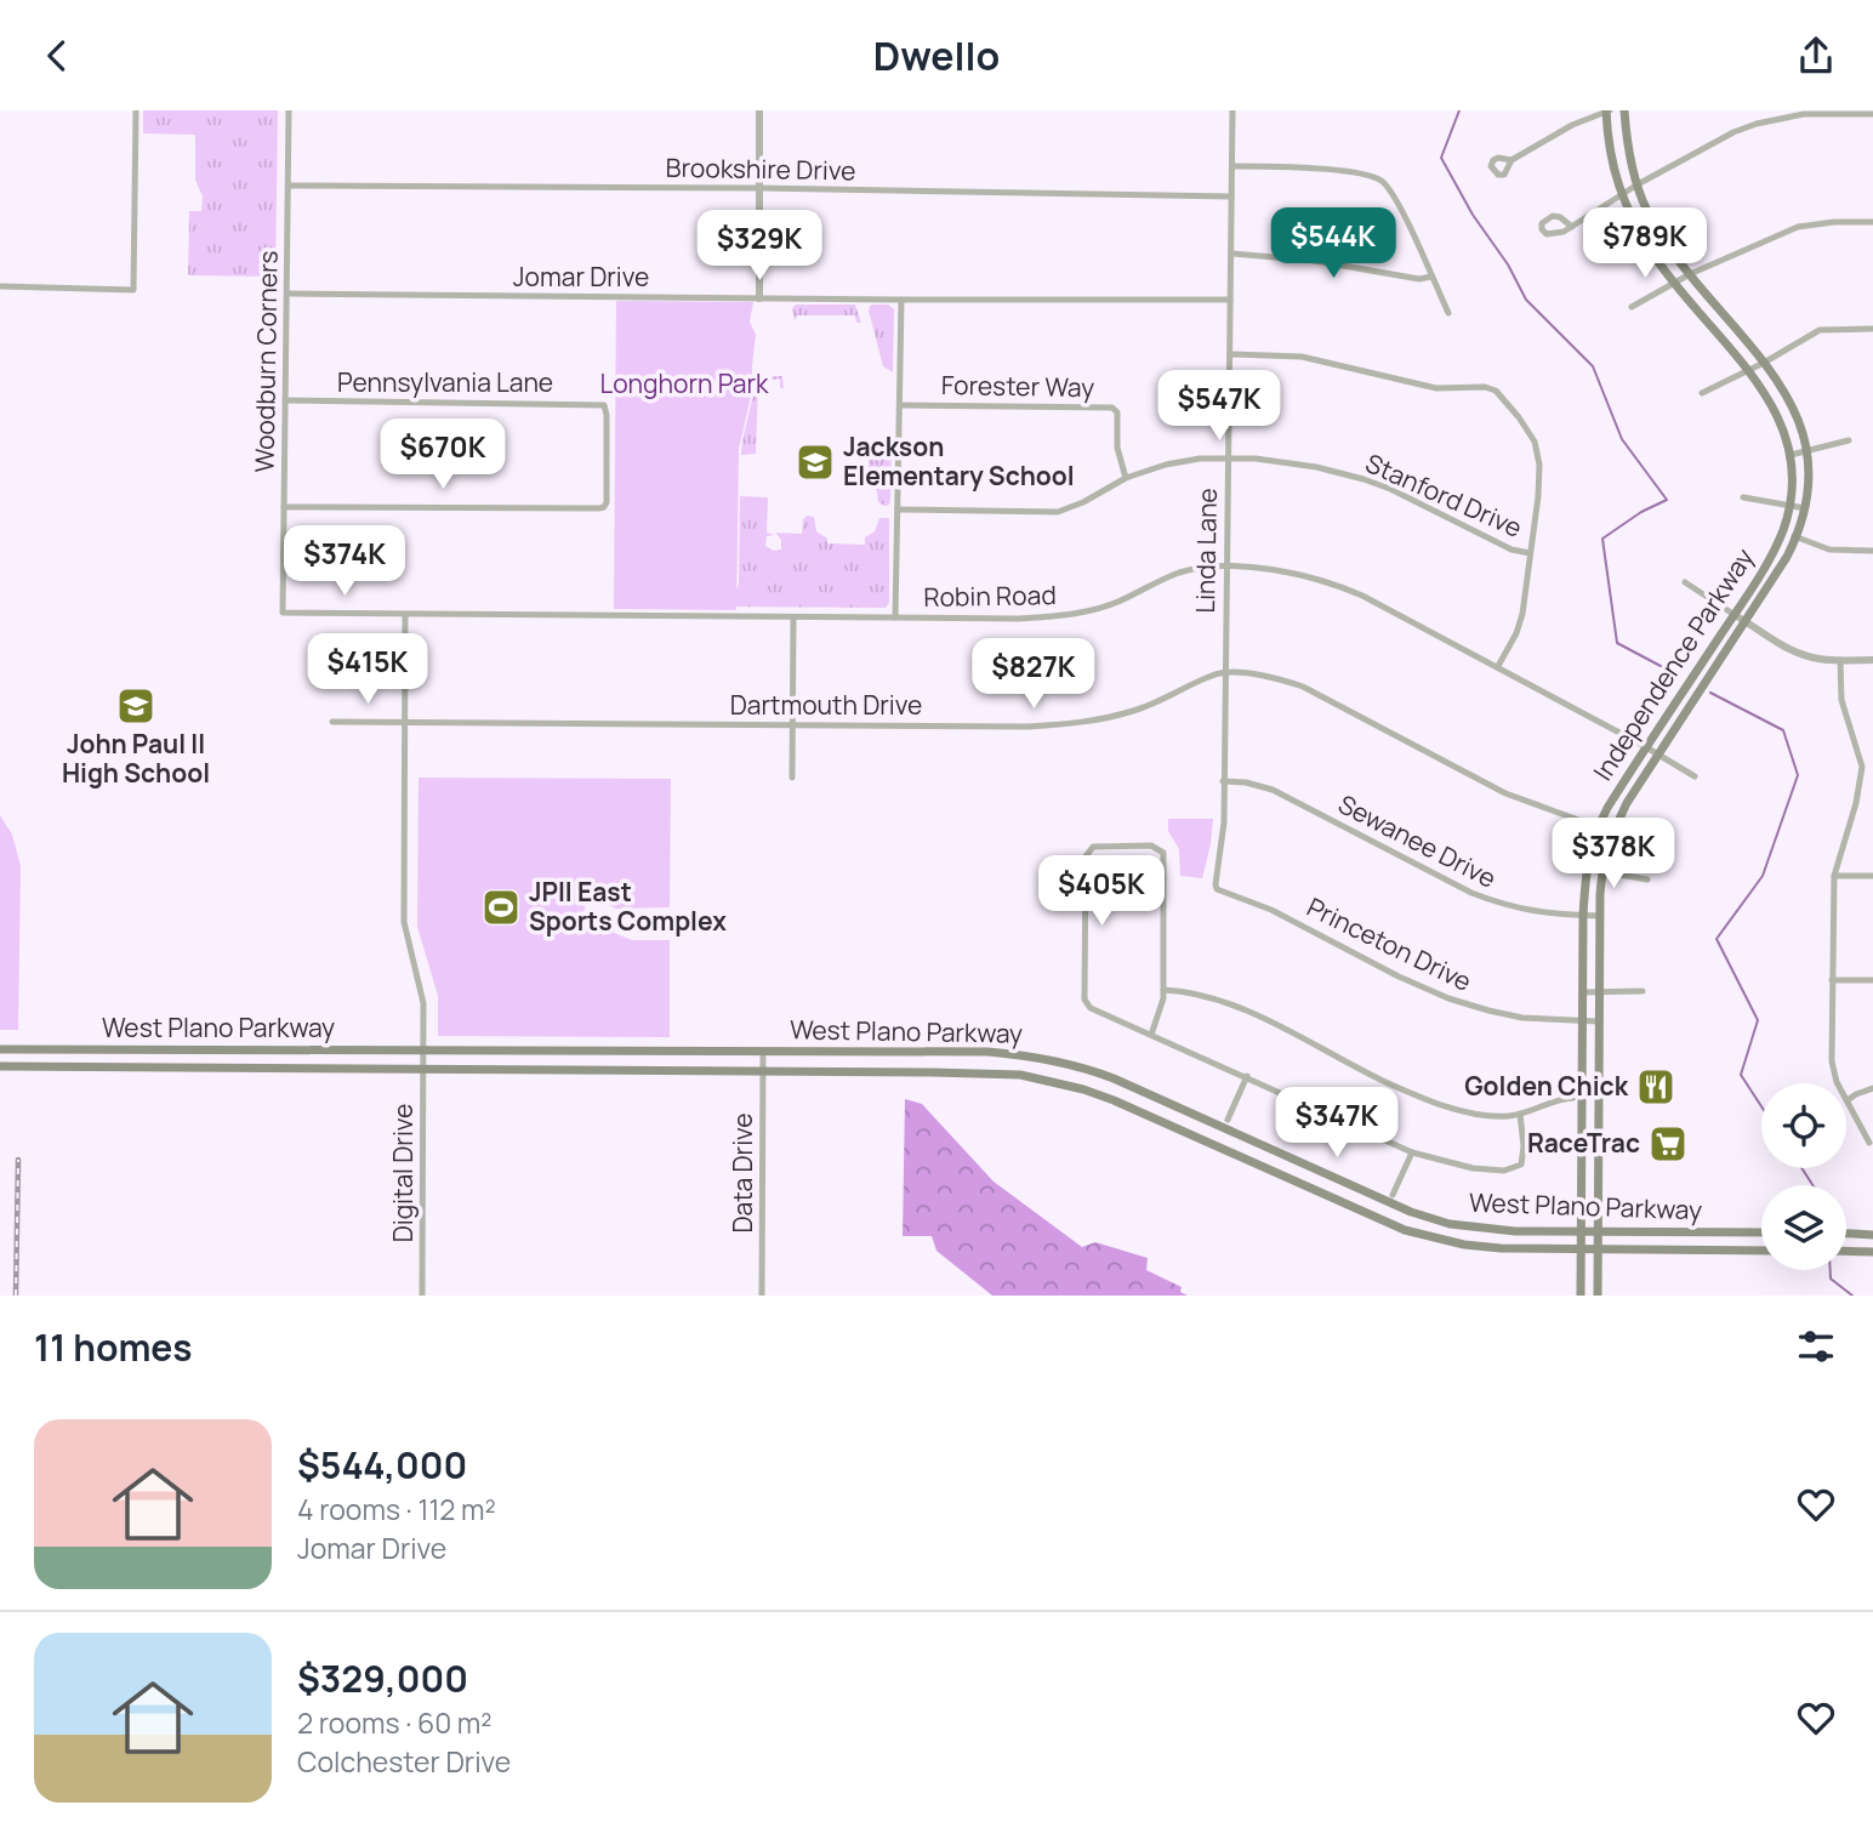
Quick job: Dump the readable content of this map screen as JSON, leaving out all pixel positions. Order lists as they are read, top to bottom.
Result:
{
  "streets": {
    "main road": ["Independence Parkway", "West Plano Parkway"],
    "street": [
      "Brookshire Drive",
      "Jomar Drive",
      "Woodburn Corners",
      "Pennsylvania Lane",
      "Forester Way",
      "Stanford Drive",
      "Linda Lane",
      "Robin Road",
      "Dartmouth Drive",
      "Sewanee Drive",
      "Princeton Drive",
      "Digital Drive",
      "Data Drive"
    ]
  },
  "crossings": [
    ["Brookshire Drive", "Woodburn Corners"],
    ["Brookshire Drive", "Linda Lane"],
    ["Jomar Drive", "Woodburn Corners"],
    ["Jomar Drive", "Linda Lane"],
    ["Woodburn Corners", "Pennsylvania Lane"],
    ["Woodburn Corners", "Robin Road"],
    ["Forester Way", "Stanford Drive"],
    ["Stanford Drive", "Linda Lane"],
    ["Linda Lane", "Robin Road"],
    ["Linda Lane", "Dartmouth Drive"],
    ["Linda Lane", "Sewanee Drive"],
    ["Linda Lane", "Princeton Drive"],
    ["Robin Road", "Independence Parkway"],
    ["Independence Parkway", "Dartmouth Drive"],
    ["Independence Parkway", "Sewanee Drive"],
    ["Independence Parkway", "Princeton Drive"],
    ["Independence Parkway", "West Plano Parkway"],
    ["West Plano Parkway", "Digital Drive"],
    ["West Plano Parkway", "Data Drive"]
  ],
  "parks": ["Longhorn Park"],
  "places": {
    "school or university": ["Jackson Elementary School", "John Paul II High School"],
    "sports": ["JPII East Sports Complex"],
    "restaurant": ["Golden Chick"],
    "supermarket": ["RaceTrac"]
  },
  "page": {
    "header": "Dwello",
    "price": [
      "$544K",
      "$789K",
      "$329K",
      "$547K",
      "$670K",
      "$374K",
      "$415K",
      "$827K",
      "$378K",
      "$405K",
      "$347K"
    ],
    "heading": "11 homes",
    "list": [
      {
        "name": "$544,000",
        "note": "4 rooms · 112 m² · Jomar Drive"
      },
      {
        "name": "$329,000",
        "note": "2 rooms · 60 m² · Colchester Drive"
      }
    ]
  }
}
